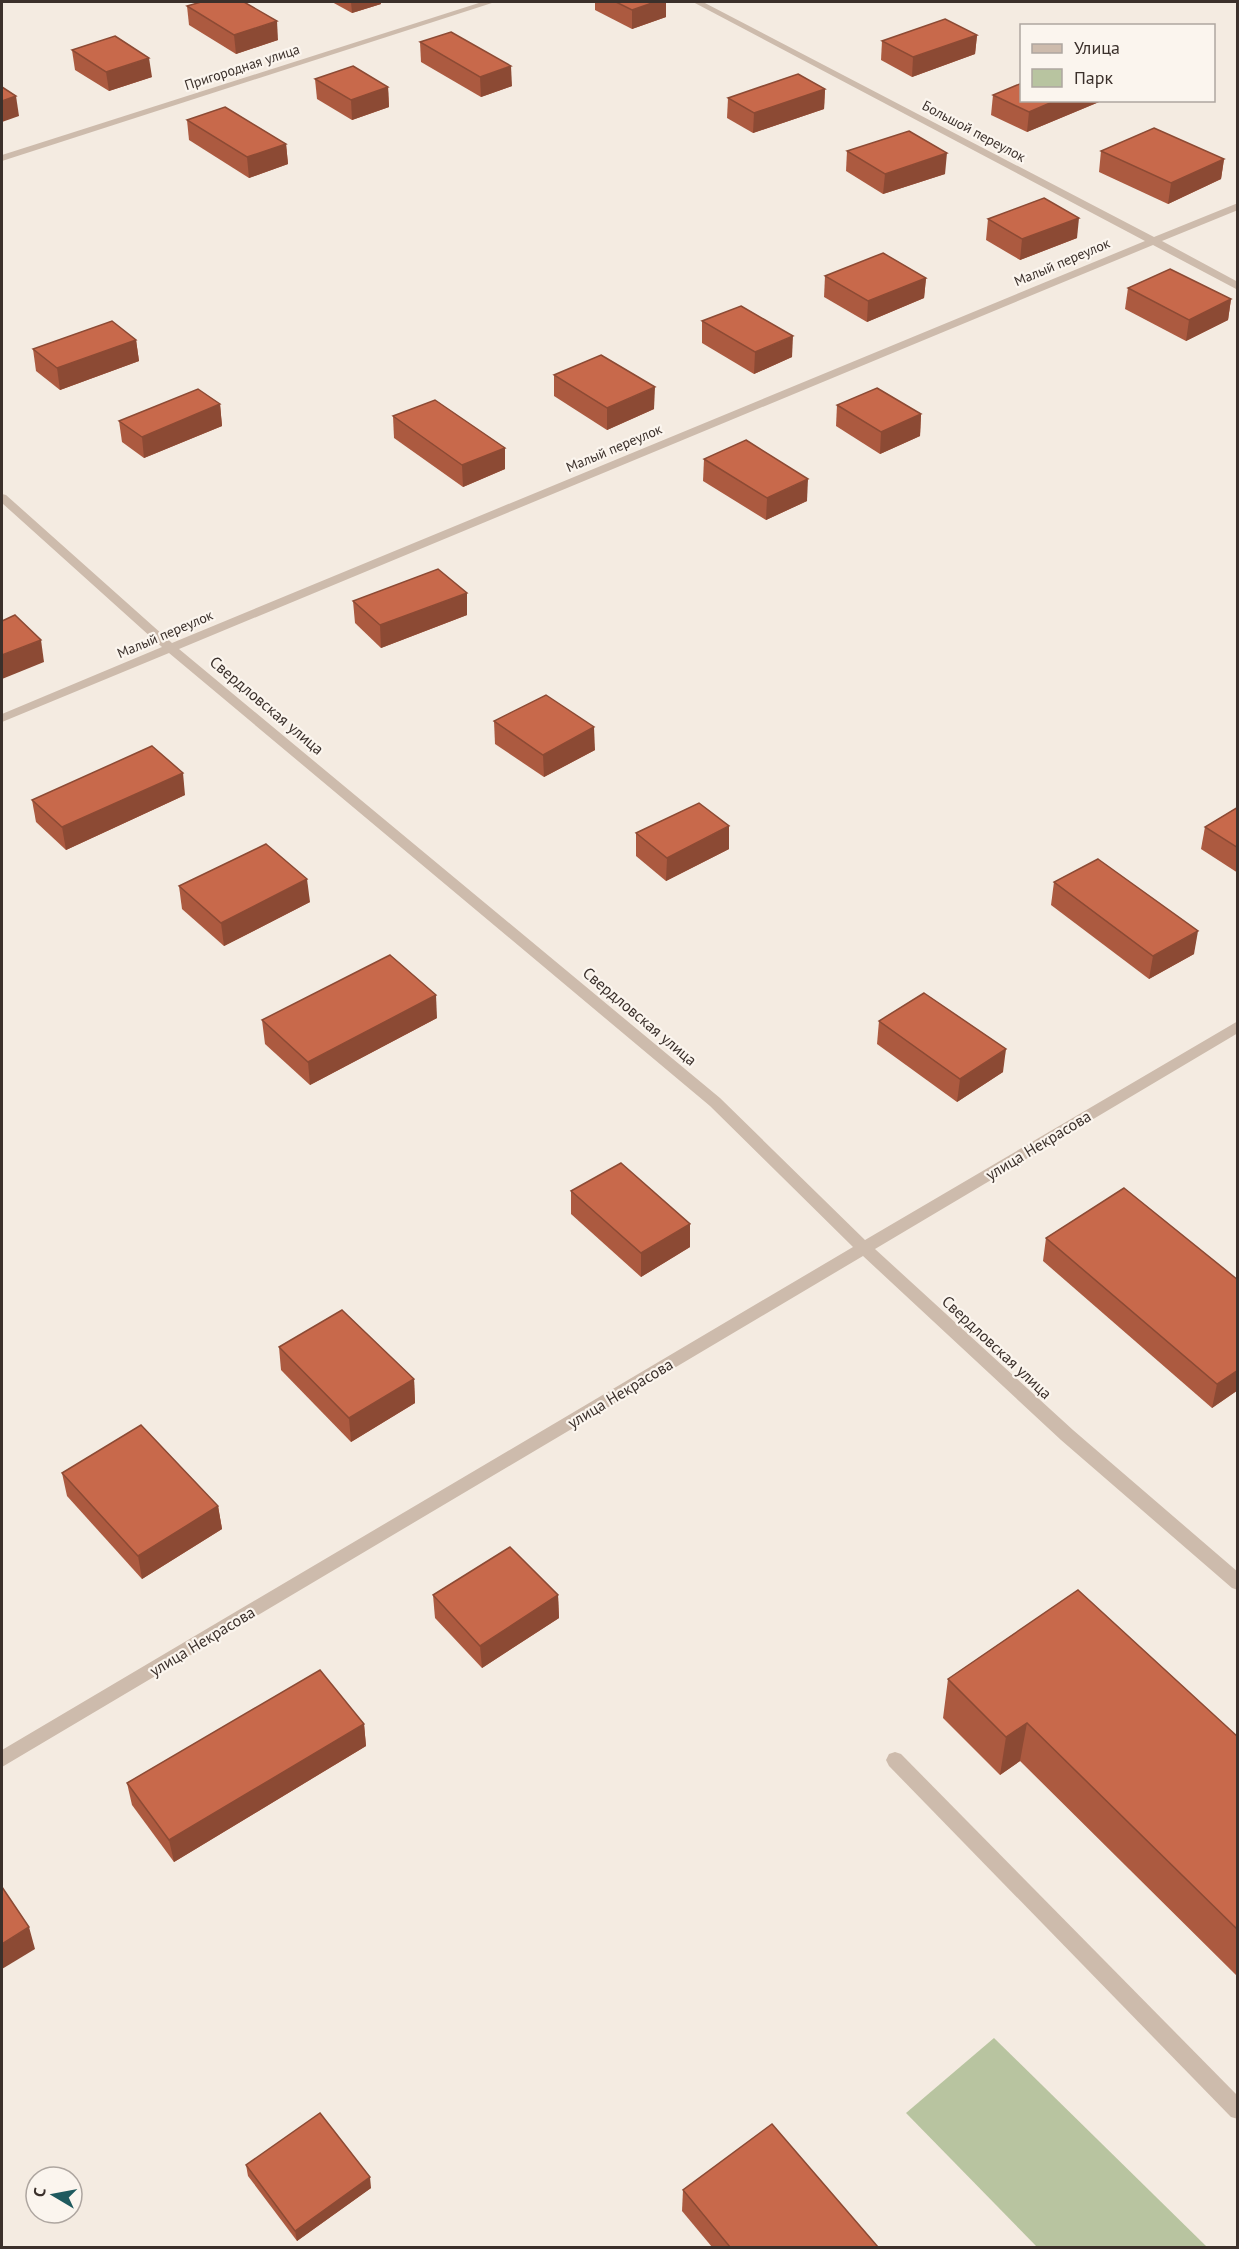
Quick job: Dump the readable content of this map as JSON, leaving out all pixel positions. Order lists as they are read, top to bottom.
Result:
{
  "streets": {
    "street": [
      "Пригородная улица",
      "Большой переулок",
      "Малый переулок",
      "Свердловская улица",
      "улица Некрасова"
    ]
  },
  "crossings": [
    ["Большой переулок", "Малый переулок"],
    ["Малый переулок", "Свердловская улица"],
    ["Свердловская улица", "улица Некрасова"]
  ],
  "legend": ["Улица", "Парк"],
  "north": "left"
}
